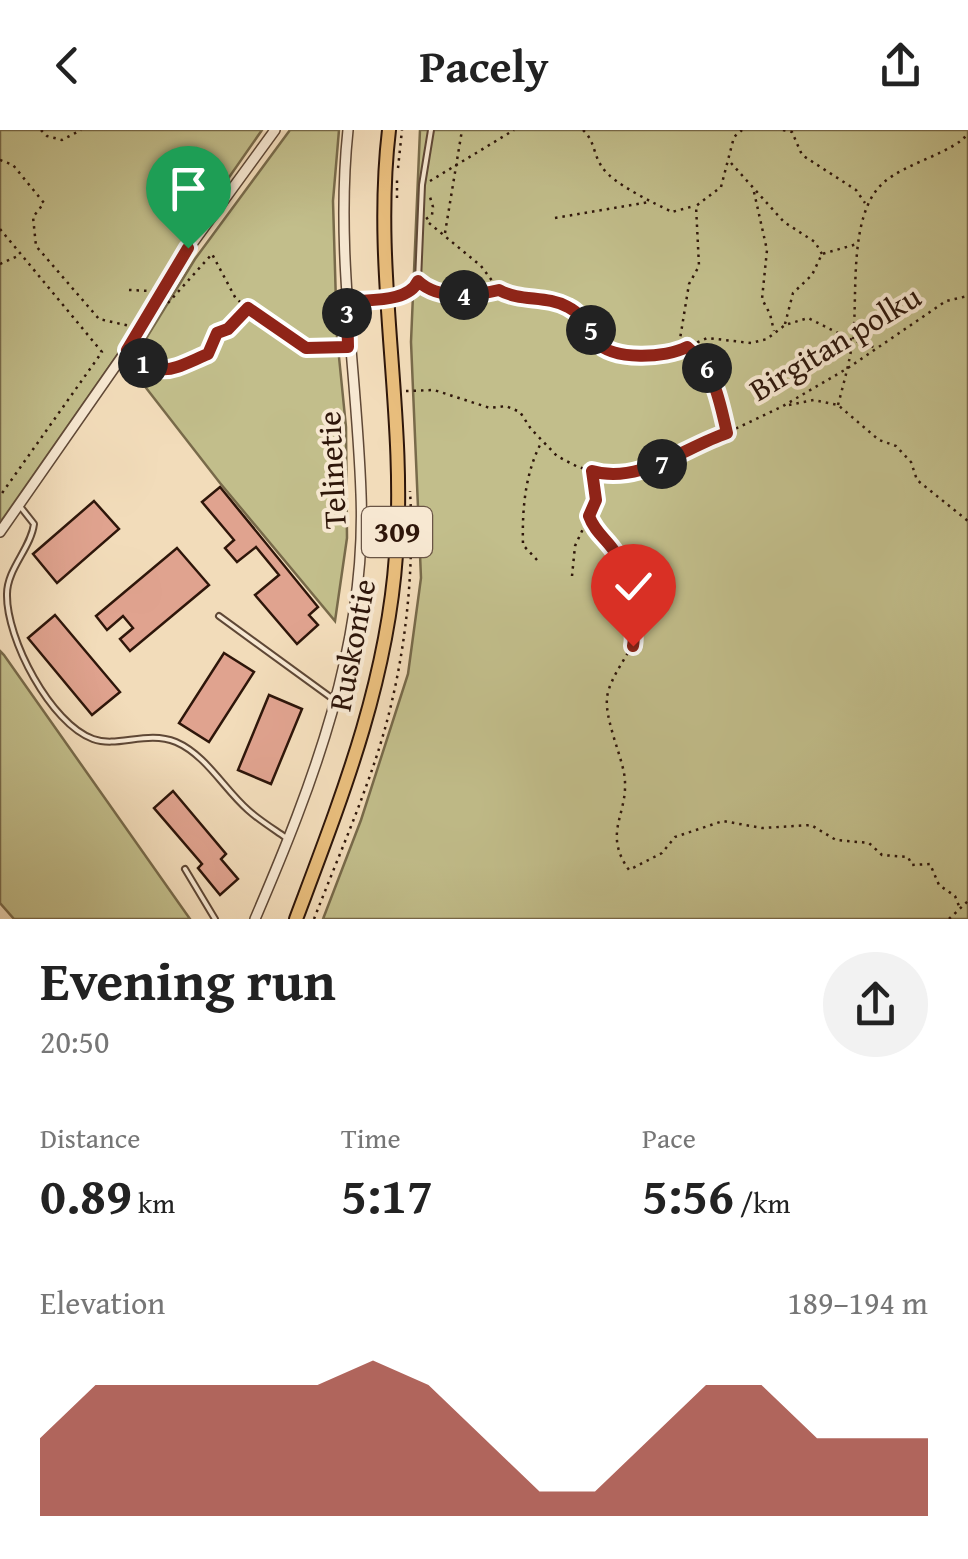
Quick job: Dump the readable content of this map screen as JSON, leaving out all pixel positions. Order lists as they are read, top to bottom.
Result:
{
  "streets": {
    "main road": ["309", "Ruskontie"],
    "street": ["Telinetie"],
    "path": ["Birgitan polku"]
  },
  "page": {
    "header": "Pacely",
    "pins": [
      "4",
      "3",
      "5",
      "1",
      "6",
      "7"
    ],
    "heading": ["Evening run", "20:50"],
    "stats": [
      ["Distance", "0.89 km"],
      ["Time", "5:17"],
      ["Pace", "5:56 /km"]
    ],
    "chart": ["Elevation", "189–194 m"]
  }
}
